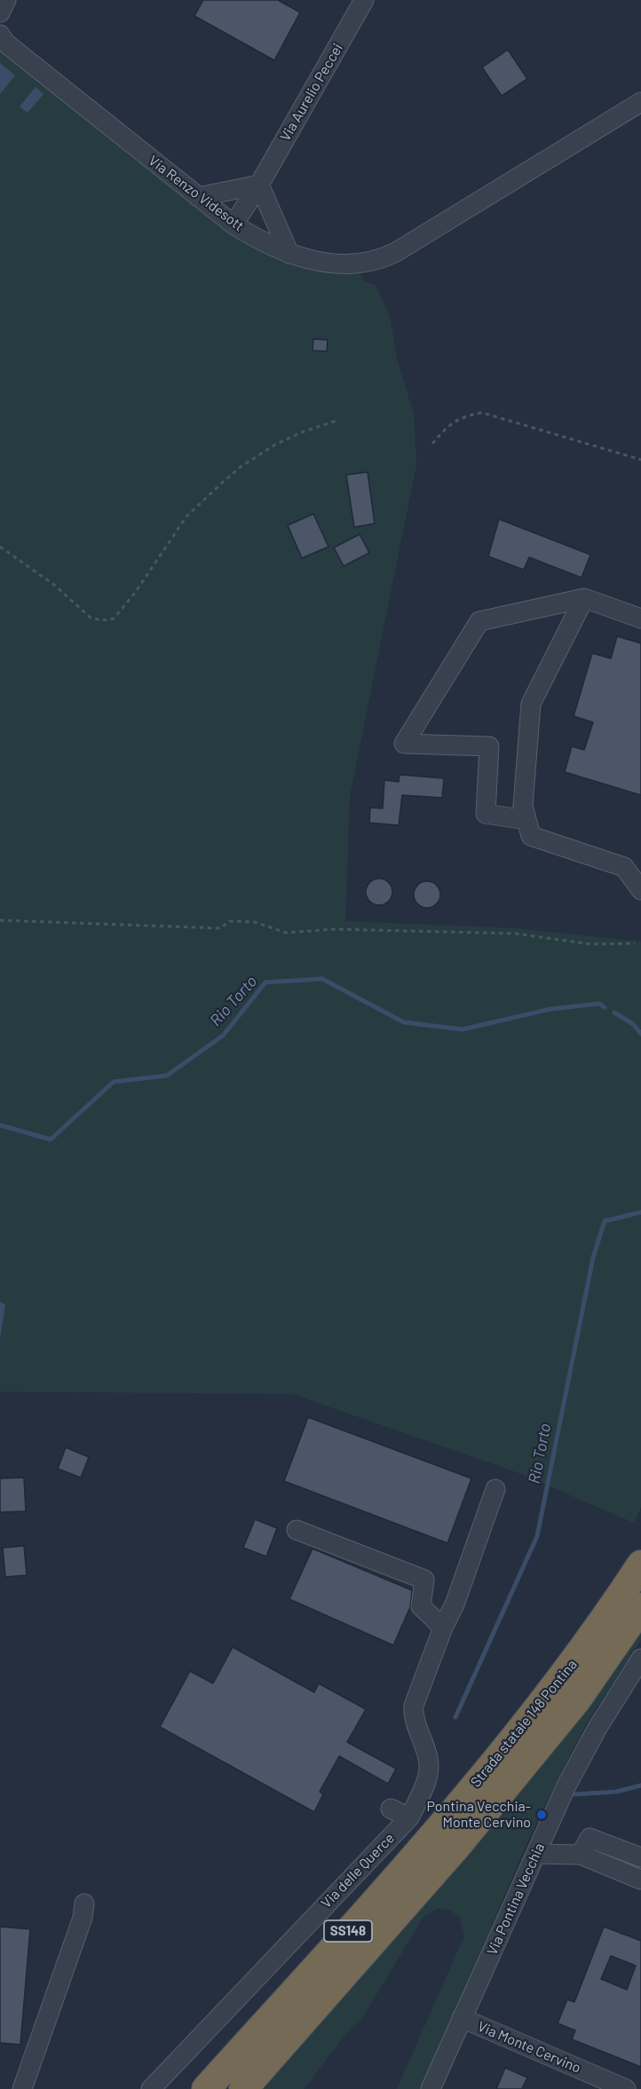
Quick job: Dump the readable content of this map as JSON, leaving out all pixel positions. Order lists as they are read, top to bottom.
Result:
{
  "streets": {
    "highway": ["Strada statale 148 Pontina", "SS148"],
    "street": [
      "Via Aurelio Peccei",
      "Via Renzo Videsott",
      "Via delle Querce",
      "Via Pontina Vecchia",
      "Via Monte Cervino"
    ]
  },
  "crossings": [
    ["Via Aurelio Peccei", "Via Renzo Videsott"],
    ["Via Pontina Vecchia", "Via Monte Cervino"]
  ],
  "water": ["Rio Torto"],
  "places": ["Pontina Vecchia- Monte Cervino"]
}
